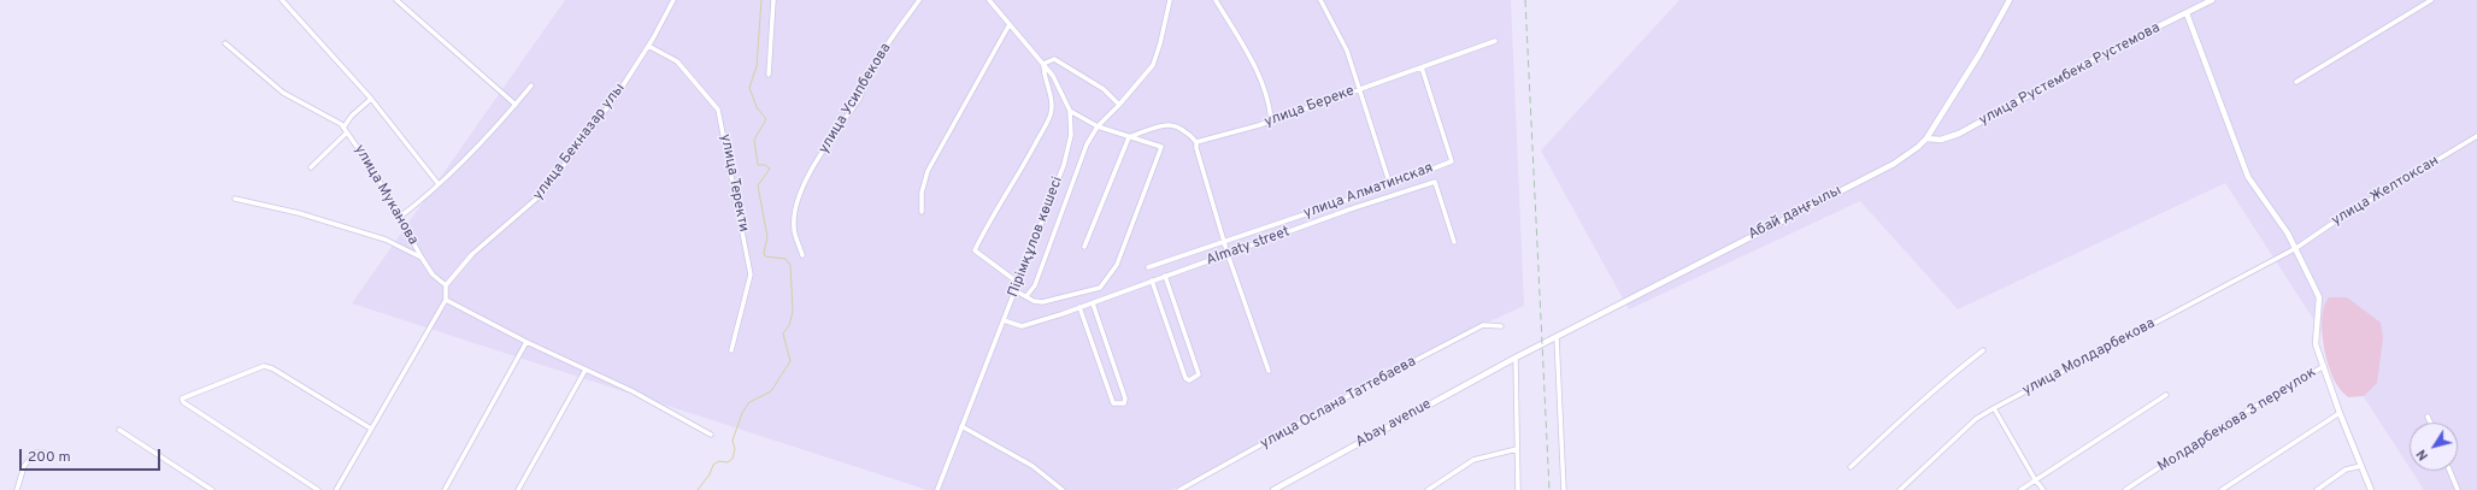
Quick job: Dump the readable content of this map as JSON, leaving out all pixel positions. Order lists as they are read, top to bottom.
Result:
{
  "streets": {
    "street": [
      "улица Рустембека Рустемова",
      "улица Усипбекова",
      "улица Береке",
      "улица Бекназар улы",
      "улица Теректи",
      "улица Алматинская",
      "улица Желтоксан",
      "улица Муканова",
      "Абай даңғылы",
      "Пірімқұлов көшесі",
      "Almaty street",
      "улица Молдарбекова",
      "улица Ослана Таттебаева",
      "Молдарбекова 3 переулок",
      "Abay avenue"
    ]
  },
  "crossings": [
    ["улица Рустембека Рустемова", "Абай даңғылы"],
    ["улица Береке", "улица Алматинская"],
    ["улица Бекназар улы", "улица Теректи"],
    ["улица Бекназар улы", "улица Муканова"],
    ["улица Желтоксан", "улица Молдарбекова"],
    ["Абай даңғылы", "Abay avenue"],
    ["Пірімқұлов көшесі", "Almaty street"]
  ],
  "scale_bar": "200 m",
  "north": "bottom left"
}
